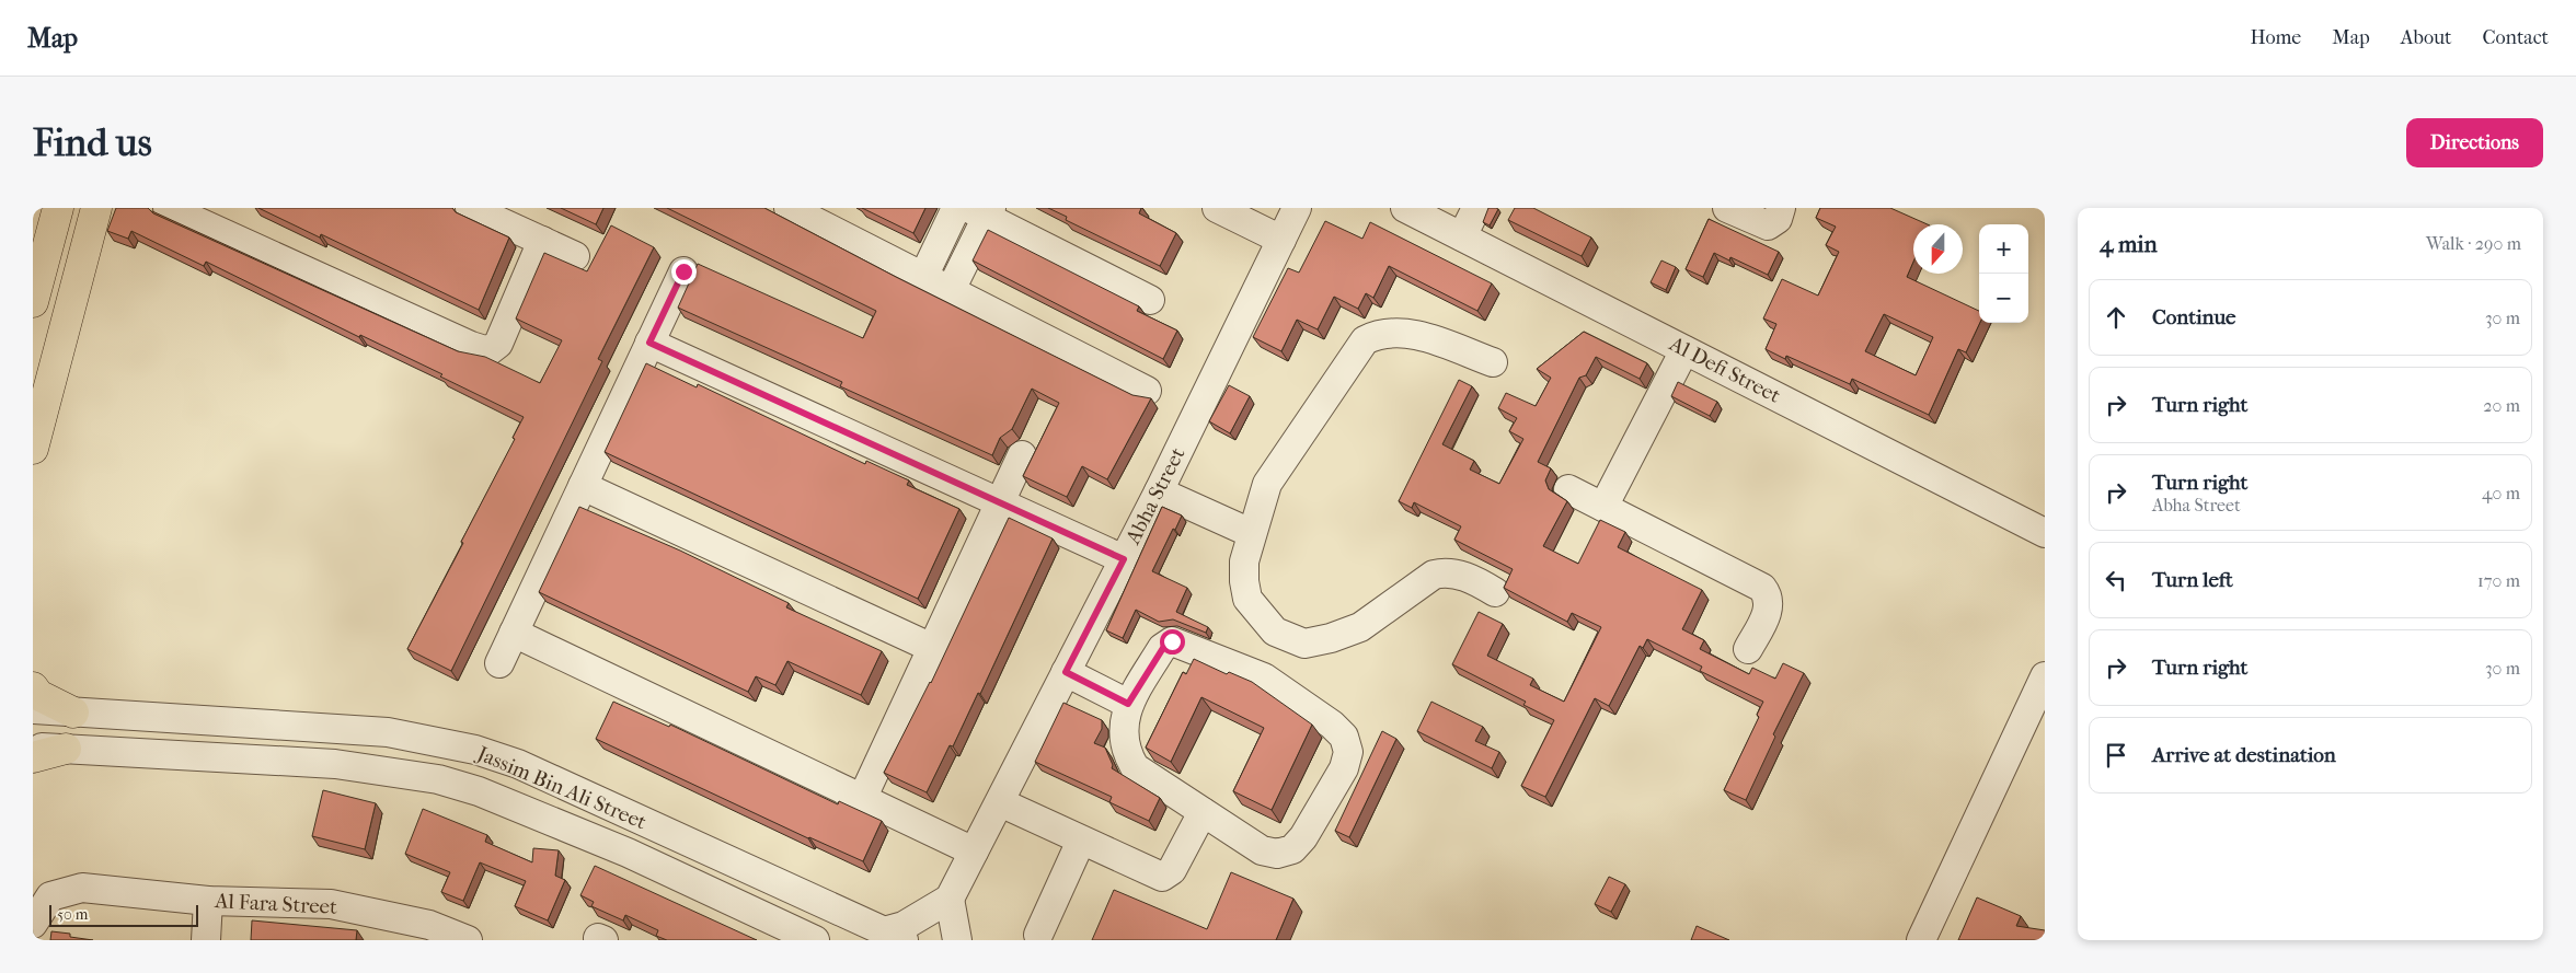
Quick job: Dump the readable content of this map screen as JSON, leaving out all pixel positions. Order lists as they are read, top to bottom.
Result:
{
  "streets": {
    "street": [
      "Al Defi Street",
      "Abha Street",
      "Jassim Bin Ali Street",
      "Al Fara Street"
    ]
  },
  "scale_bar": "50 m",
  "north": "bottom",
  "page": {
    "header": "Map",
    "nav": [
      "Home",
      "Map",
      "About",
      "Contact"
    ],
    "buttons": "Directions",
    "title": "Find us",
    "heading": ["4 min", "Walk · 290 m"],
    "map_buttons": ["+", "−"],
    "list": [
      ["Continue", "30 m"],
      ["Turn right", "20 m"],
      ["Turn right", "Abha Street", "40 m"],
      ["Turn left", "170 m"],
      ["Turn right", "30 m"],
      "Arrive at destination"
    ],
    "scale": "50 m"
  }
}
